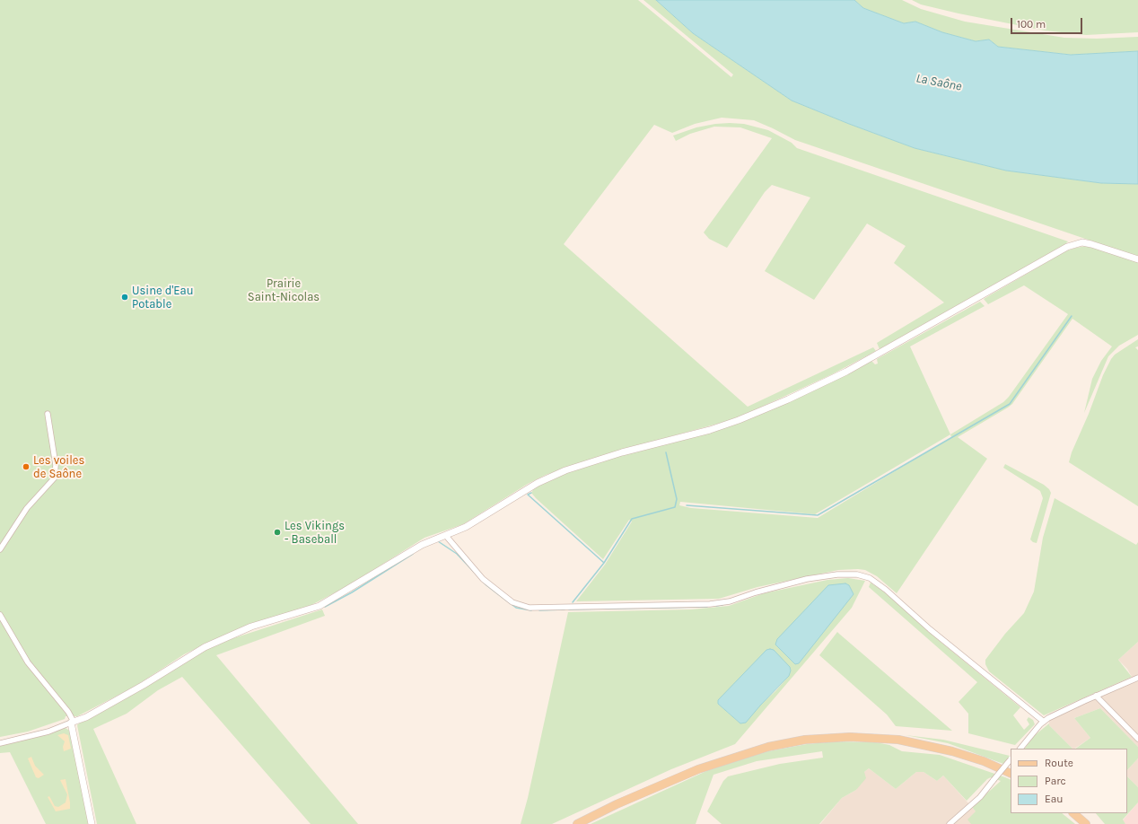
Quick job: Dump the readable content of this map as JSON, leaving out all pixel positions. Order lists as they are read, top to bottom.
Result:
{
  "water": ["La Saône"],
  "parks": ["Prairie Saint-Nicolas"],
  "places": ["Usine d'Eau Potable", "Les voiles de Saône", "Les Vikings - Baseball"],
  "legend": ["Route", "Parc", "Eau"],
  "scale_bar": "100 m"
}
